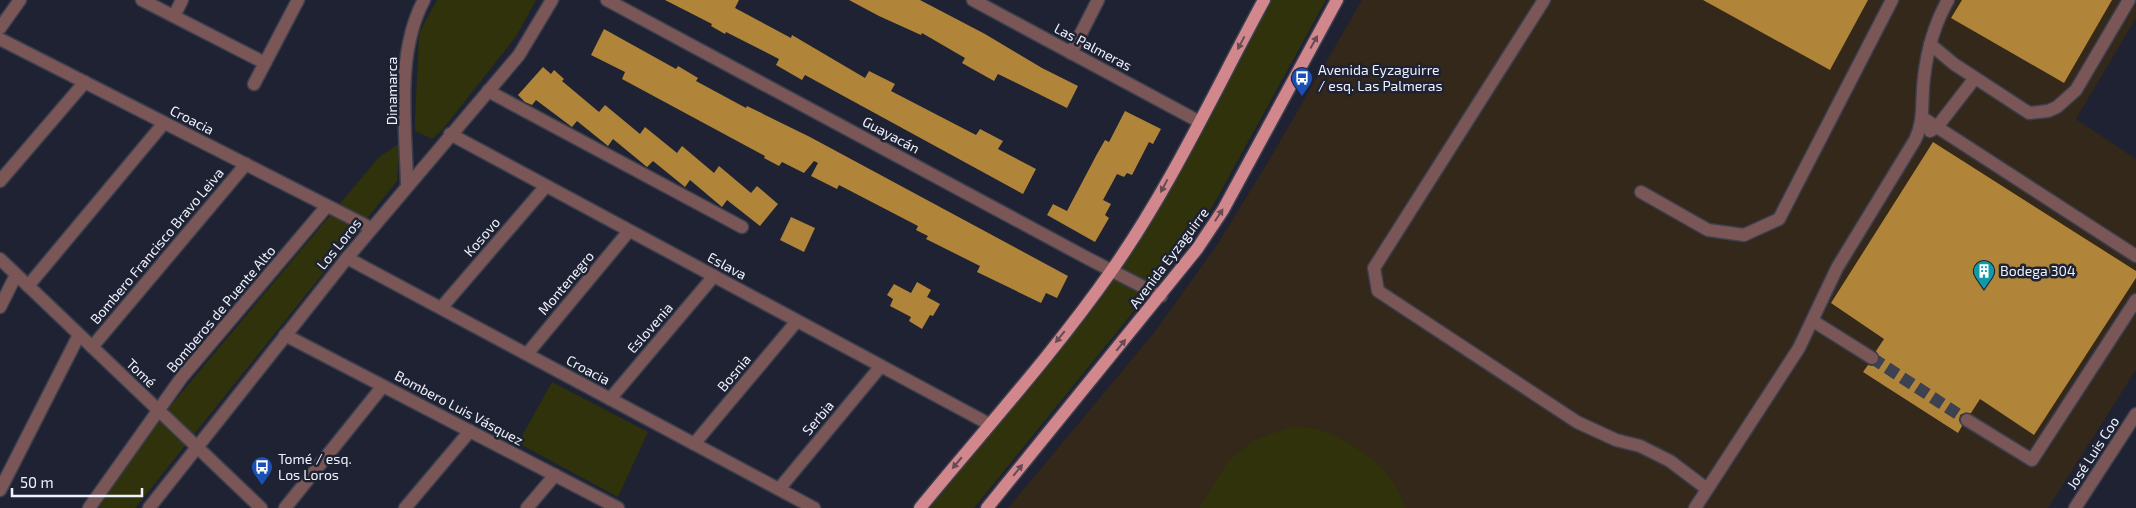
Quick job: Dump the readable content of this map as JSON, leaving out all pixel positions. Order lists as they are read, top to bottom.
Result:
{
  "streets": {
    "main road": ["Avenida Eyzaguirre"],
    "street": [
      "Las Palmeras",
      "Dinamarca",
      "Croacia",
      "Guayacán",
      "Kosovo",
      "Los Loros",
      "Bombero Francisco Bravo Leiva",
      "Eslava",
      "Montenegro",
      "Bomberos de Puente Alto",
      "Eslovenia",
      "Tomé",
      "Bosnia",
      "Bombero Luis Vásquez",
      "Serbia",
      "José Luis Coo"
    ]
  },
  "crossings": [
    ["Dinamarca", "Los Loros"],
    ["Croacia", "Kosovo"],
    ["Croacia", "Los Loros"],
    ["Croacia", "Bombero Francisco Bravo Leiva"],
    ["Croacia", "Montenegro"],
    ["Croacia", "Bomberos de Puente Alto"],
    ["Croacia", "Eslovenia"],
    ["Croacia", "Bosnia"],
    ["Croacia", "Serbia"],
    ["Guayacán", "Avenida Eyzaguirre"],
    ["Kosovo", "Eslava"],
    ["Los Loros", "Eslava"],
    ["Los Loros", "Tomé"],
    ["Los Loros", "Bombero Luis Vásquez"],
    ["Bombero Francisco Bravo Leiva", "Tomé"],
    ["Eslava", "Montenegro"],
    ["Eslava", "Eslovenia"],
    ["Eslava", "Bosnia"],
    ["Eslava", "Serbia"],
    ["Bomberos de Puente Alto", "Tomé"]
  ],
  "places": {
    "bus stop": ["Avenida Eyzaguirre / esq. Las Palmeras", "Tomé / esq. Los Loros"],
    "building": ["Bodega 304"]
  },
  "scale_bar": "50 m"
}
